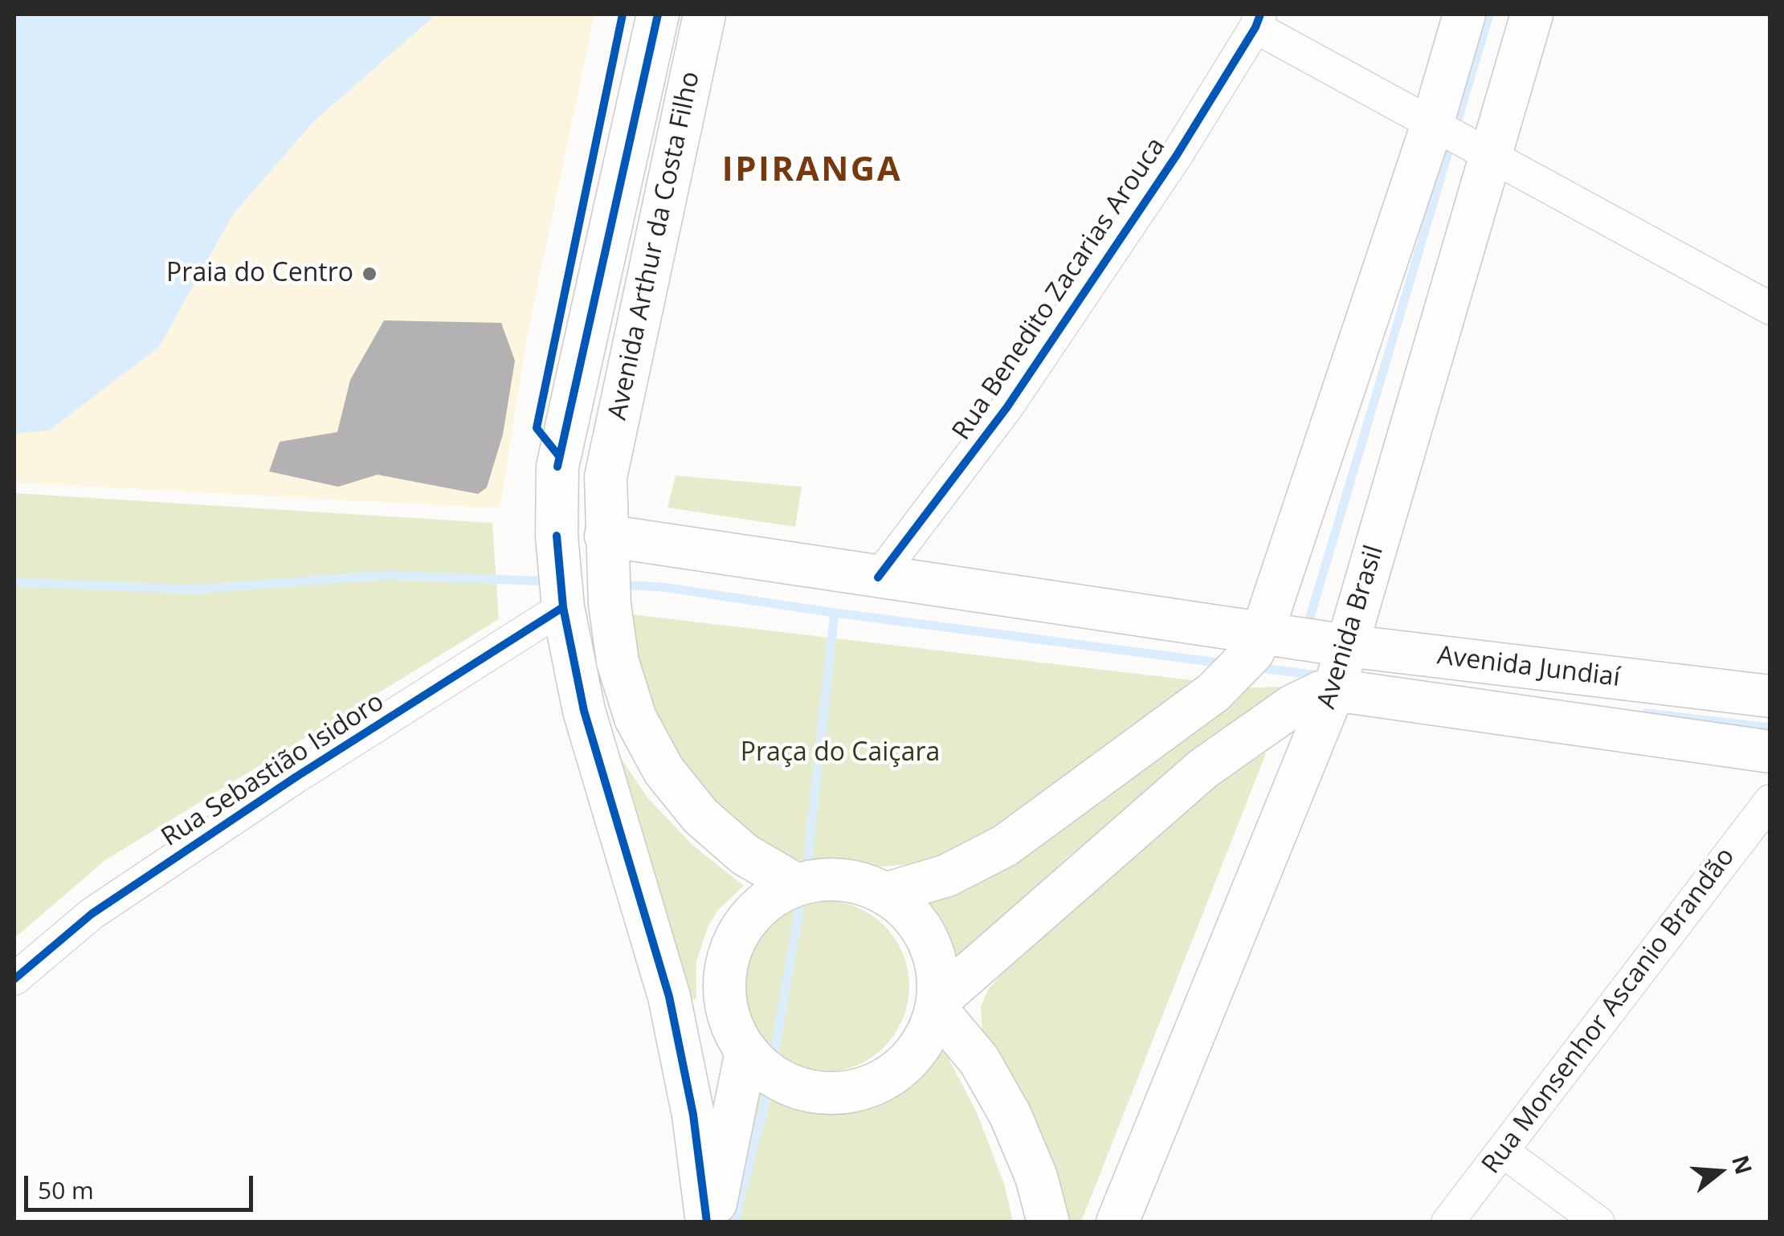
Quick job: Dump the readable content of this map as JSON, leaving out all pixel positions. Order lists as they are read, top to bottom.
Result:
{
  "streets": {
    "main road": ["Avenida Arthur da Costa Filho", "Avenida Brasil", "Avenida Jundiaí"],
    "street": ["Rua Benedito Zacarias Arouca", "Rua Sebastião Isidoro", "Rua Monsenhor Ascanio Brandão"]
  },
  "crossings": [
    ["Avenida Arthur da Costa Filho", "Avenida Jundiaí"],
    ["Avenida Arthur da Costa Filho", "Rua Sebastião Isidoro"],
    ["Rua Benedito Zacarias Arouca", "Avenida Jundiaí"],
    ["Avenida Brasil", "Avenida Jundiaí"]
  ],
  "districts": ["IPIRANGA"],
  "parks": ["Praça do Caiçara"],
  "places": ["Praia do Centro"],
  "scale_bar": "50 m",
  "north": "right"
}
